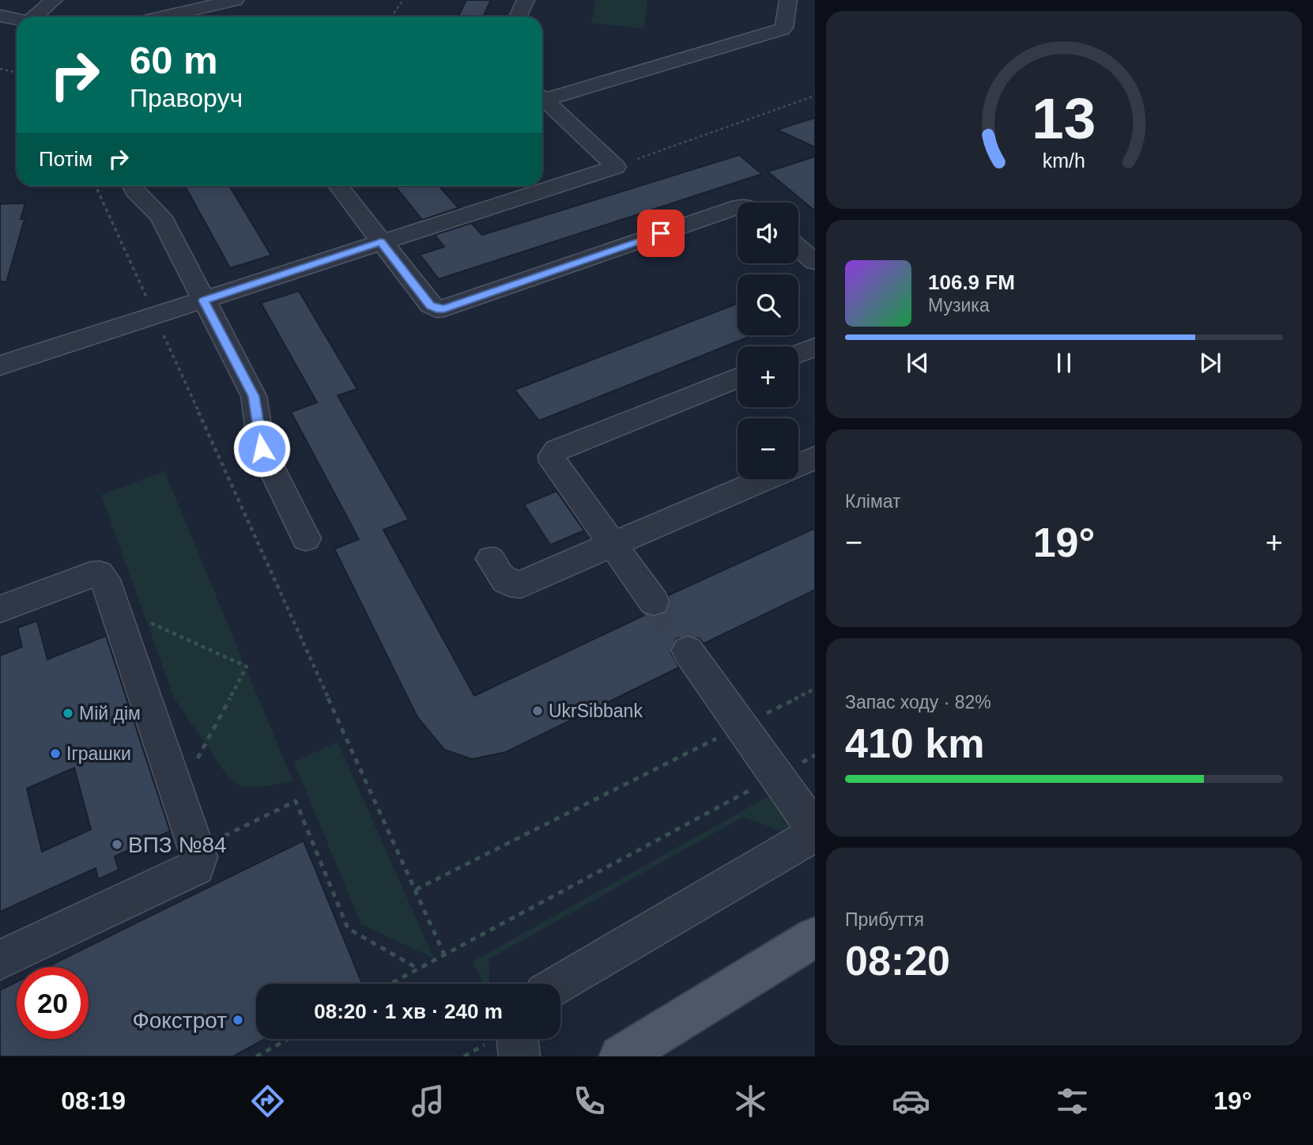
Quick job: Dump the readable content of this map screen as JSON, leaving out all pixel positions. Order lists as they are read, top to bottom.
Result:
{
  "places": [
    "UkrSibbank",
    "Мій дім",
    "Іграшки",
    "ВПЗ №84",
    "Фокстрот"
  ],
  "page": {
    "turn": ["60 m", "Праворуч"],
    "then": "Потім",
    "map_buttons": ["+", "−"],
    "song": ["106.9 FM", "Музика"],
    "tile": [
      "Клімат",
      ["Запас ходу · 82%", "410 km"],
      ["Прибуття", "08:20"]
    ],
    "heat": ["−", "19°", "+"],
    "limit": "20",
    "trip": "08:20 · 1 хв · 240 m",
    "tabs": ["08:19", "19°"],
    "gauge": ["13", "km/h"]
  }
}
